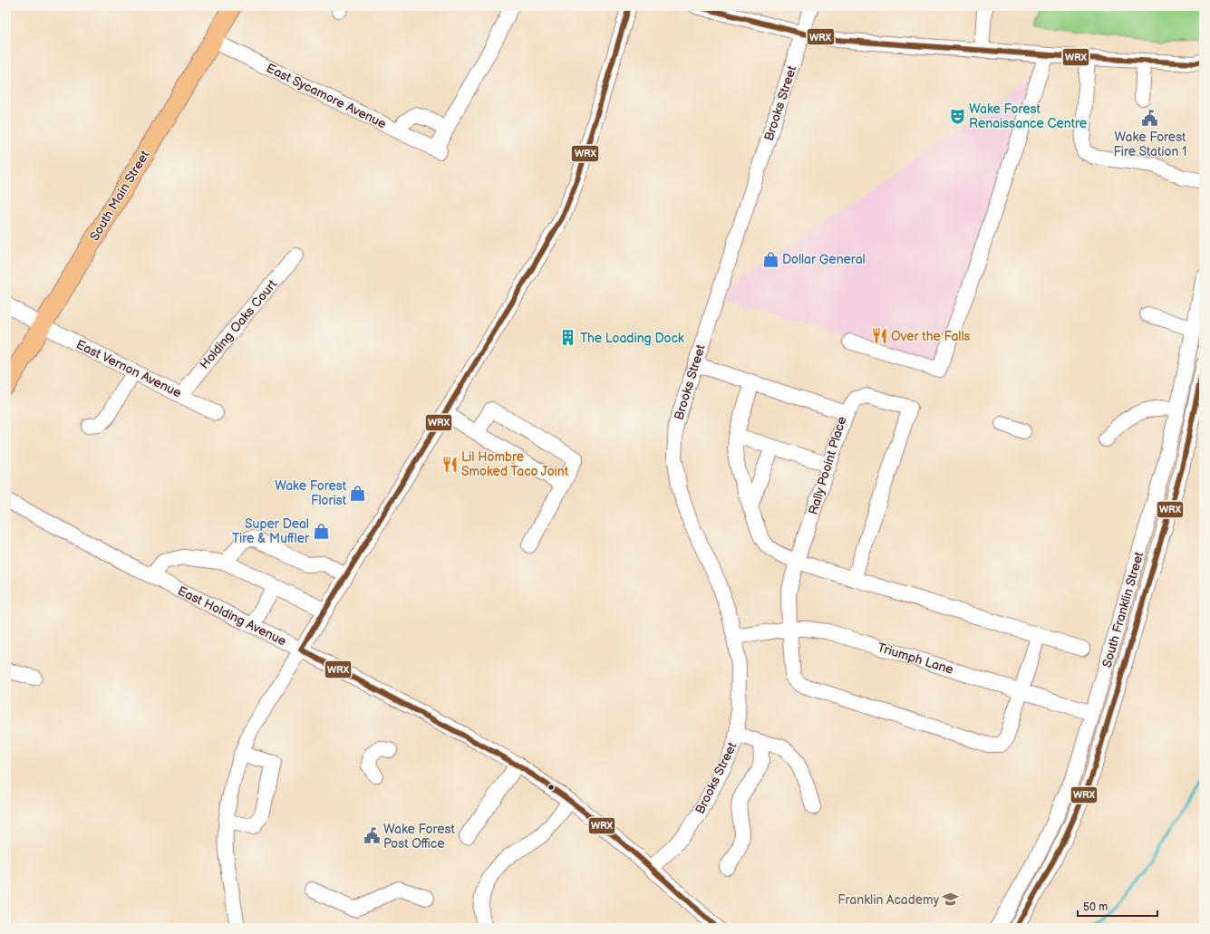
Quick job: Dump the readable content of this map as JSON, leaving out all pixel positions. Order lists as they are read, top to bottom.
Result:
{
  "streets": {
    "main road": ["South Main Street"],
    "street": [
      "East Sycamore Avenue",
      "Brooks Street",
      "Holding Oaks Court",
      "East Vernon Avenue",
      "Rally Pooint Place",
      "South Franklin Street",
      "East Holding Avenue",
      "Triumph Lane"
    ]
  },
  "crossings": [
    ["East Sycamore Avenue", "South Main Street"],
    ["Brooks Street", "Rally Pooint Place"],
    ["Brooks Street", "East Holding Avenue"],
    ["Brooks Street", "Triumph Lane"],
    ["South Main Street", "East Vernon Avenue"],
    ["Holding Oaks Court", "East Vernon Avenue"],
    ["Rally Pooint Place", "Triumph Lane"],
    ["South Franklin Street", "Triumph Lane"]
  ],
  "places": {
    "theatre": ["Wake Forest Renaissance Centre"],
    "public building": ["Wake Forest Fire Station 1", "Wake Forest Post Office"],
    "shop": ["Dollar General", "Wake Forest Florist", "Super Deal Tire & Muffler"],
    "restaurant": ["Over the Falls", "Lil Hombre Smoked Taco Joint"],
    "building": ["The Loading Dock"],
    "school or university": ["Franklin Academy"]
  },
  "lines": ["transit line WRX"],
  "scale_bar": "50 m"
}
